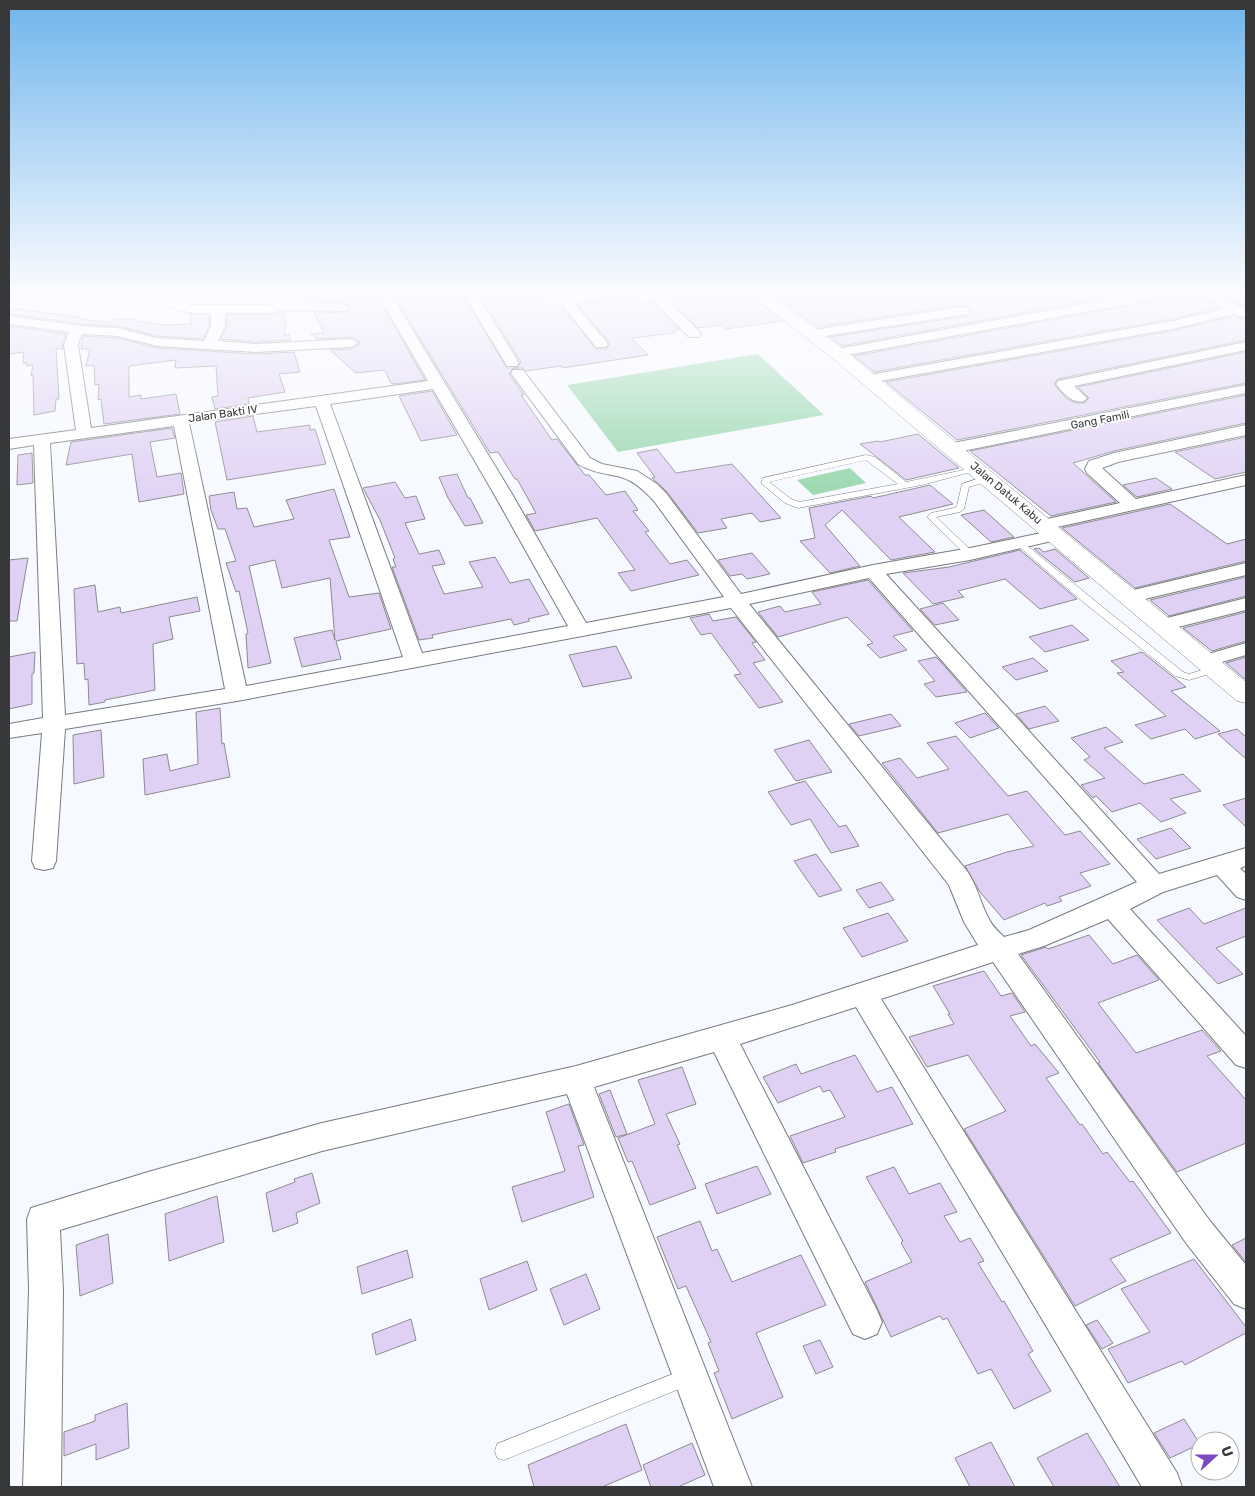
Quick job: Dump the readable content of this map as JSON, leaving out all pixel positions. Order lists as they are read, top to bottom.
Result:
{
  "streets": {
    "street": ["Jalan Bakti IV", "Gang Famili", "Jalan Datuk Kabu"]
  },
  "crossings": [
    ["Gang Famili", "Jalan Datuk Kabu"]
  ],
  "north": "right"
}
